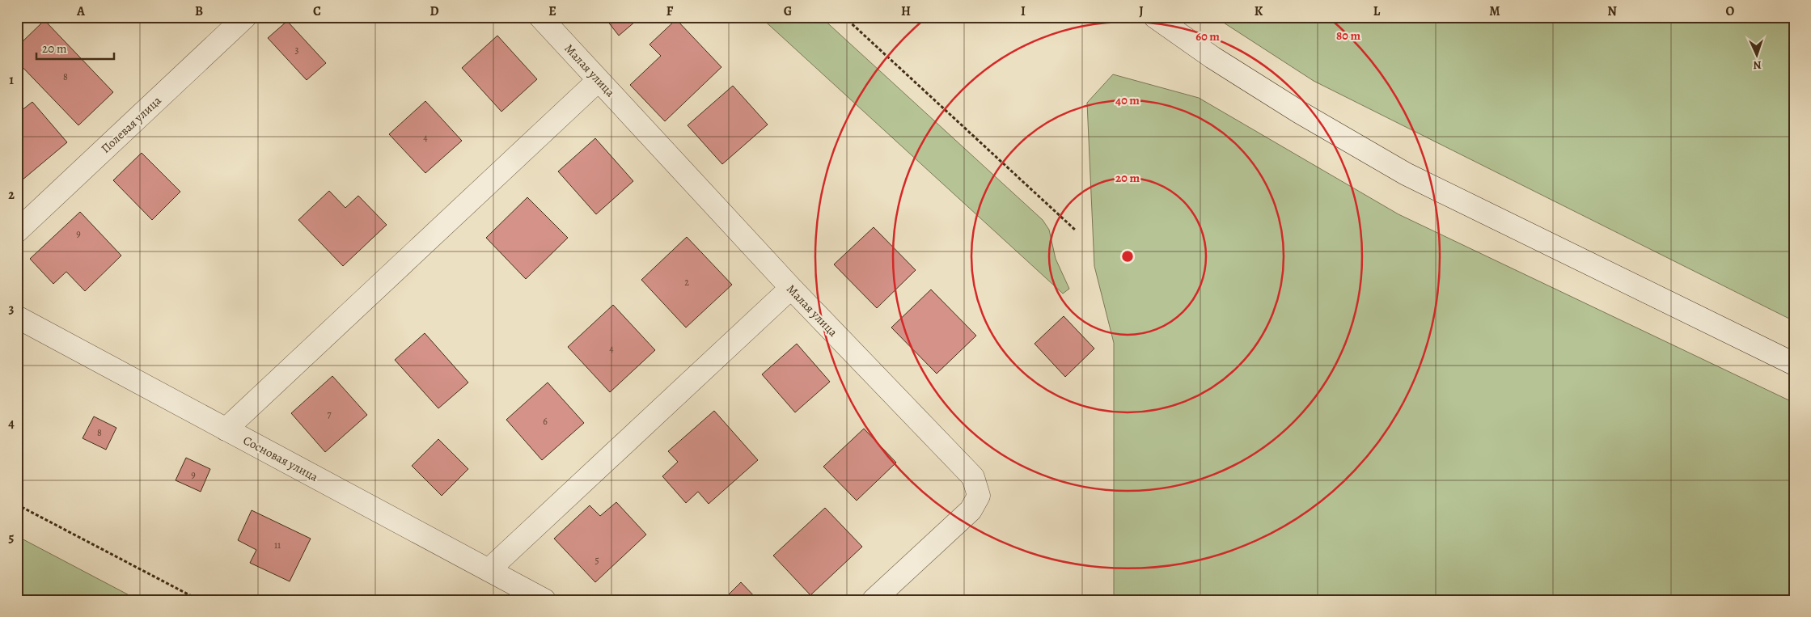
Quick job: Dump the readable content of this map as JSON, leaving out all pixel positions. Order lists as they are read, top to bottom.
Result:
{
  "streets": {
    "street": ["Малая улица", "Полевая улица", "Сосновая улица"]
  },
  "house_numbers": [
    "3",
    "8",
    "4",
    "9",
    "2",
    "4",
    "7",
    "6",
    "8",
    "9",
    "11",
    "5"
  ],
  "scale_bar": "20 m",
  "north": "bottom",
  "grid": {
    "columns": [
      "A",
      "B",
      "C",
      "D",
      "E",
      "F",
      "G",
      "H",
      "I",
      "J",
      "K",
      "L",
      "M",
      "N",
      "O"
    ],
    "rows": [
      "1",
      "2",
      "3",
      "4",
      "5"
    ]
  },
  "rings": [
    "80 m",
    "60 m",
    "40 m",
    "20 m"
  ]
}
